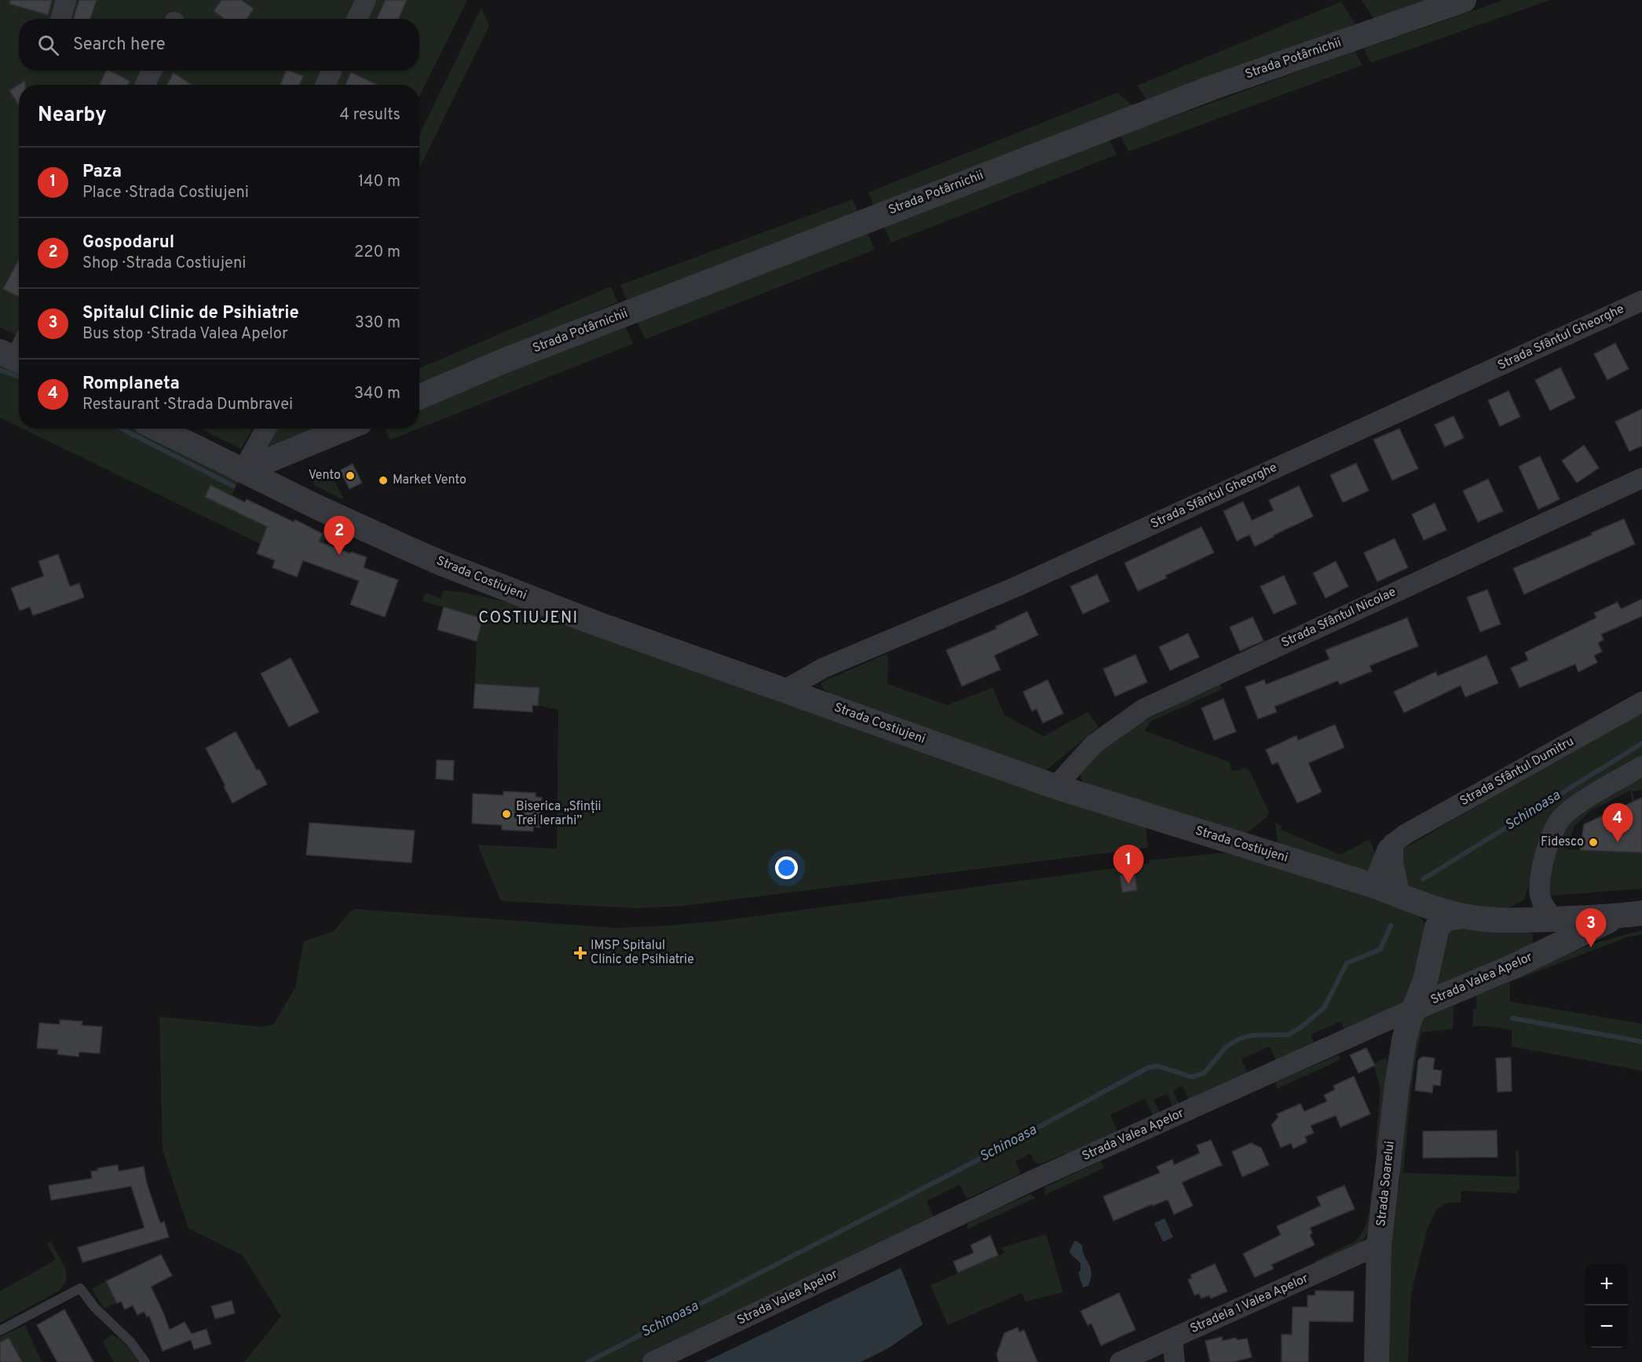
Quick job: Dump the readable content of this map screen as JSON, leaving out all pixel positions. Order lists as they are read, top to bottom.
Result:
{
  "streets": {
    "street": [
      "Strada Potârnichii",
      "Strada Sfântul Gheorghe",
      "Strada Costiujeni",
      "Strada Sfântul Nicolae",
      "Strada Sfântul Dumitru",
      "Strada Valea Apelor",
      "Strada Soarelui",
      "Stradela 1 Valea Apelor"
    ]
  },
  "crossings": [
    ["Strada Sfântul Gheorghe", "Strada Costiujeni"],
    ["Strada Costiujeni", "Strada Sfântul Nicolae"],
    ["Strada Costiujeni", "Strada Sfântul Dumitru"],
    ["Strada Costiujeni", "Strada Valea Apelor"],
    ["Strada Valea Apelor", "Strada Soarelui"],
    ["Strada Soarelui", "Stradela 1 Valea Apelor"]
  ],
  "districts": ["COSTIUJENI"],
  "water": ["Schinoasa"],
  "places": {
    "other": [
      "Vento",
      "Market Vento",
      "Biserica „Sfinții Trei Ierarhi”",
      "Fidesco"
    ],
    "health": ["IMSP Spitalul Clinic de Psihiatrie"]
  },
  "page": {
    "search": "Search here",
    "heading": ["Nearby", "4 results"],
    "list": [
      {
        "mark": "1",
        "name": "Paza",
        "note": "Place · Strada Costiujeni",
        "value": "140 m"
      },
      {
        "mark": "2",
        "name": "Gospodarul",
        "note": "Shop · Strada Costiujeni",
        "value": "220 m"
      },
      {
        "mark": "3",
        "name": "Spitalul Clinic de Psihiatrie",
        "note": "Bus stop · Strada Valea Apelor",
        "value": "330 m"
      },
      {
        "mark": "4",
        "name": "Romplaneta",
        "note": "Restaurant · Strada Dumbravei",
        "value": "340 m"
      }
    ],
    "pins": [
      "2",
      "4",
      "1",
      "3"
    ],
    "map_buttons": ["+", "−"]
  }
}
